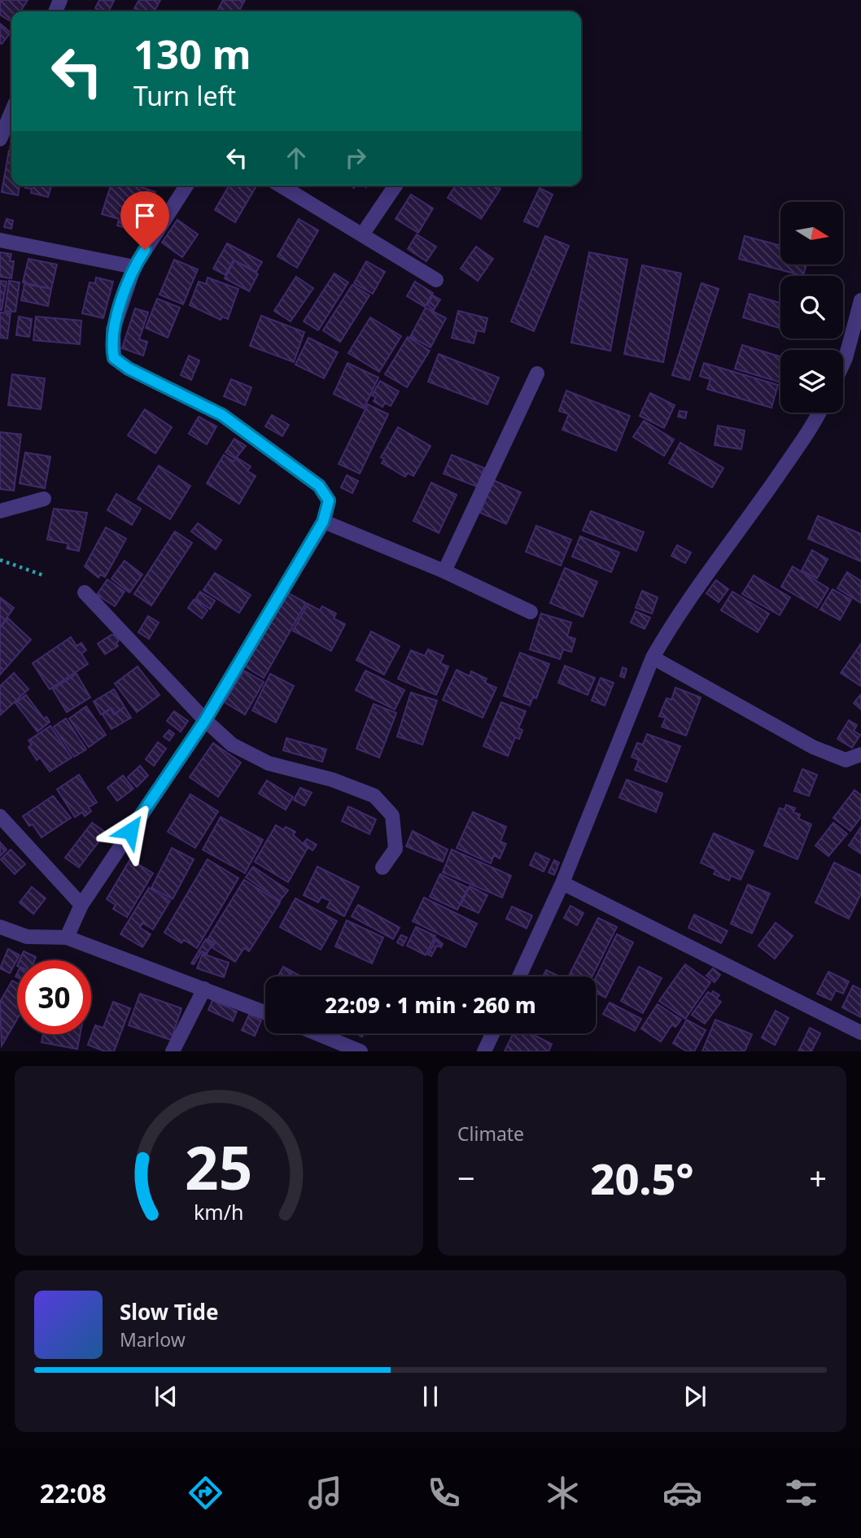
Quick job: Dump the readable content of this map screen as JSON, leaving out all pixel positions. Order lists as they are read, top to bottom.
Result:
{
  "north": "right",
  "page": {
    "turn": ["130 m", "Turn left"],
    "limit": "30",
    "trip": "22:09 · 1 min · 260 m",
    "tile": "Climate",
    "heat": ["−", "20.5°", "+"],
    "song": ["Slow Tide", "Marlow"],
    "tabs": "22:08",
    "gauge": ["25", "km/h"]
  }
}
